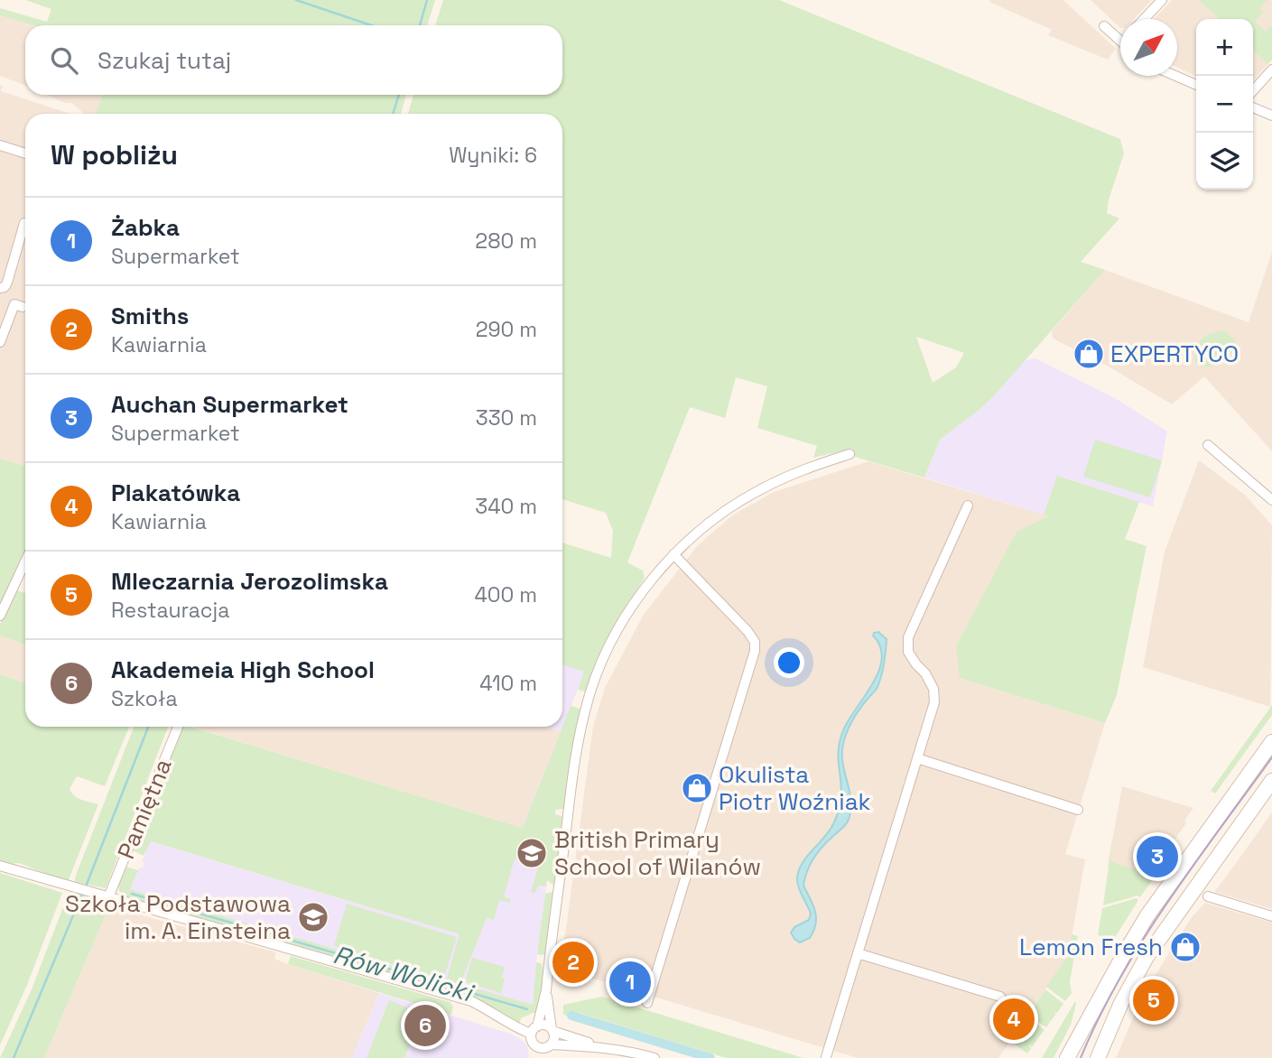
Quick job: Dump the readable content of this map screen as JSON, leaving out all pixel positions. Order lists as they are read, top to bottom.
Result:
{
  "streets": {
    "street": ["Pamiętna"]
  },
  "water": ["Rów Wolicki"],
  "places": {
    "shop": ["EXPERTYCO", "Okulista Piotr Woźniak", "Lemon Fresh"],
    "school or university": ["British Primary School of Wilanów", "Szkoła Podstawowa im. A. Einsteina"]
  },
  "north": "top right",
  "page": {
    "map_buttons": ["+", "−"],
    "search": "Szukaj tutaj",
    "heading": ["W pobliżu", "Wyniki: 6"],
    "list": [
      {
        "mark": "1",
        "name": "Żabka",
        "note": "Supermarket",
        "value": "280 m"
      },
      {
        "mark": "2",
        "name": "Smiths",
        "note": "Kawiarnia",
        "value": "290 m"
      },
      {
        "mark": "3",
        "name": "Auchan Supermarket",
        "note": "Supermarket",
        "value": "330 m"
      },
      {
        "mark": "4",
        "name": "Plakatówka",
        "note": "Kawiarnia",
        "value": "340 m"
      },
      {
        "mark": "5",
        "name": "Mleczarnia Jerozolimska",
        "note": "Restauracja",
        "value": "400 m"
      },
      {
        "mark": "6",
        "name": "Akademeia High School",
        "note": "Szkoła",
        "value": "410 m"
      }
    ],
    "pins": [
      "3",
      "2",
      "1",
      "5",
      "4",
      "6"
    ]
  }
}
